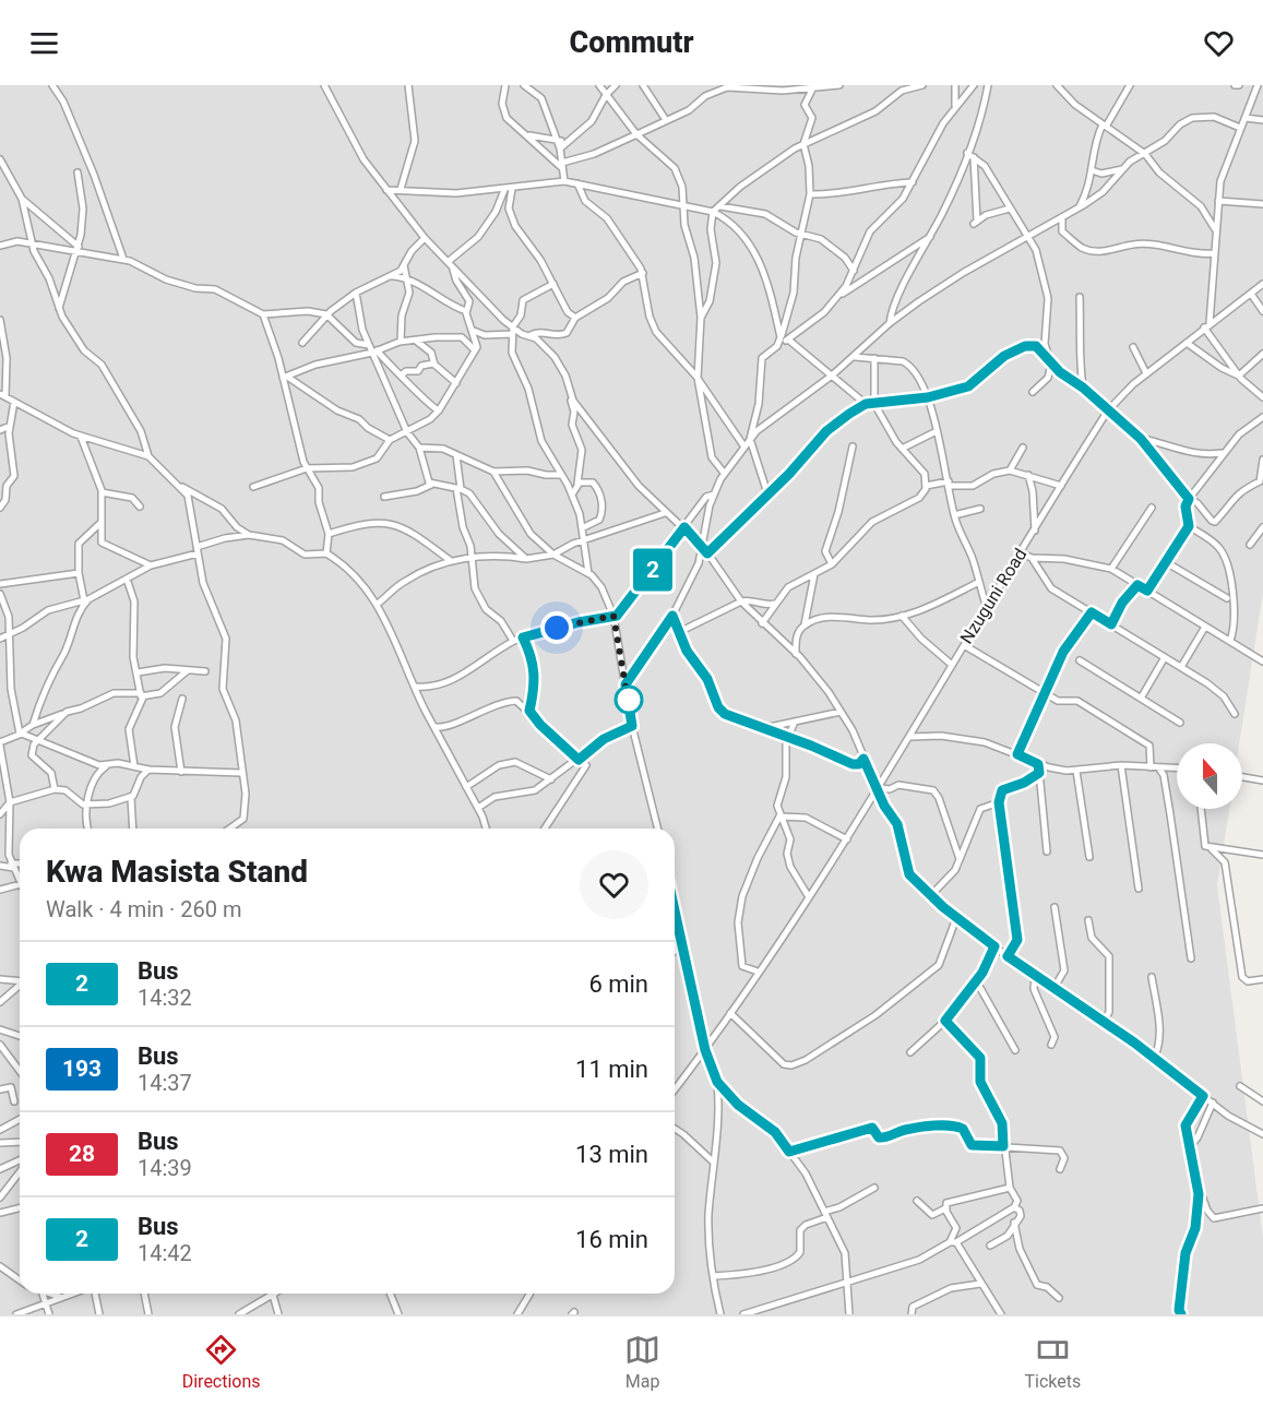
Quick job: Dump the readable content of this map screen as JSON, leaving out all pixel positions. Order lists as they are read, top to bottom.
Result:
{
  "streets": {
    "street": ["Nzuguni Road"]
  },
  "lines": ["bus line 2"],
  "north": "top",
  "page": {
    "header": "Commutr",
    "on_map": "2",
    "heading": ["Kwa Masista Stand", "Walk · 4 min · 260 m"],
    "list": [
      {
        "mark": "2",
        "name": "Bus",
        "note": "14:32",
        "value": "6 min"
      },
      {
        "mark": "193",
        "name": "Bus",
        "note": "14:37",
        "value": "11 min"
      },
      {
        "mark": "28",
        "name": "Bus",
        "note": "14:39",
        "value": "13 min"
      },
      {
        "mark": "2",
        "name": "Bus",
        "note": "14:42",
        "value": "16 min"
      }
    ],
    "tabs": ["Directions", "Map", "Tickets"]
  }
}
